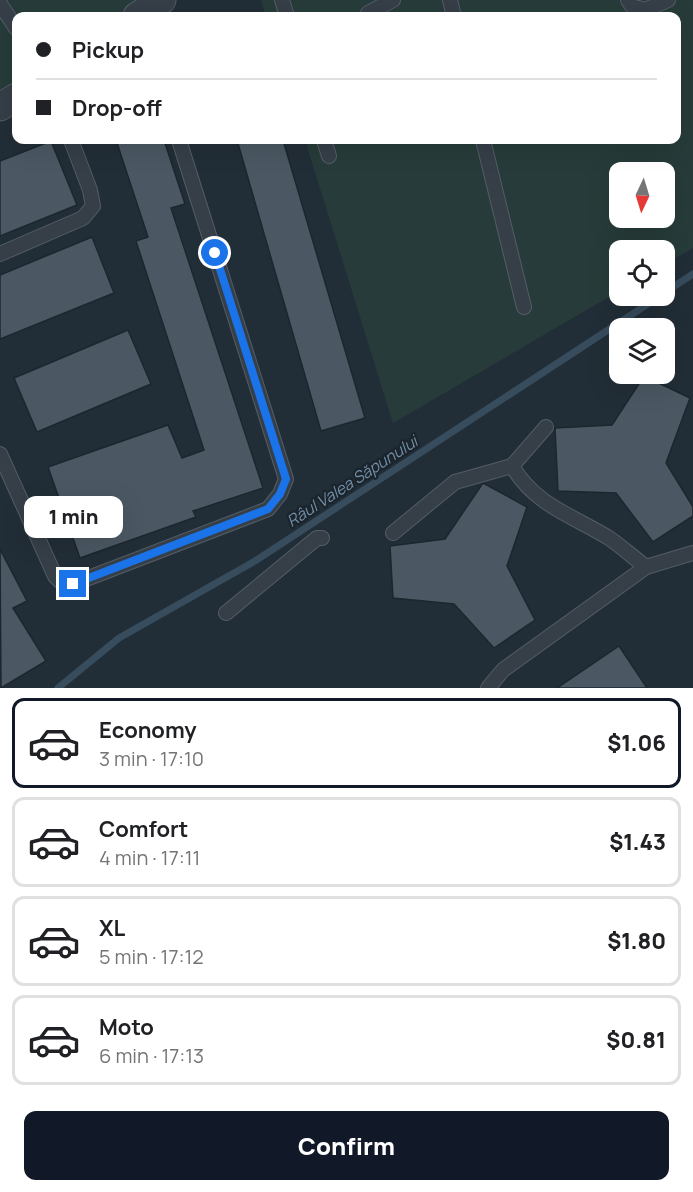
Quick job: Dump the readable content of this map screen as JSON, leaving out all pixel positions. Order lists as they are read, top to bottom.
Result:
{
  "water": ["Râul Valea Săpunului"],
  "north": "bottom",
  "page": {
    "banner": ["Pickup", "Drop-off"],
    "bubble": "1 min",
    "list": [
      {
        "name": "Economy",
        "note": "3 min · 17:10",
        "value": "$1.06"
      },
      {
        "name": "Comfort",
        "note": "4 min · 17:11",
        "value": "$1.43"
      },
      {
        "name": "XL",
        "note": "5 min · 17:12",
        "value": "$1.80"
      },
      {
        "name": "Moto",
        "note": "6 min · 17:13",
        "value": "$0.81"
      }
    ],
    "buttons": "Confirm"
  }
}
